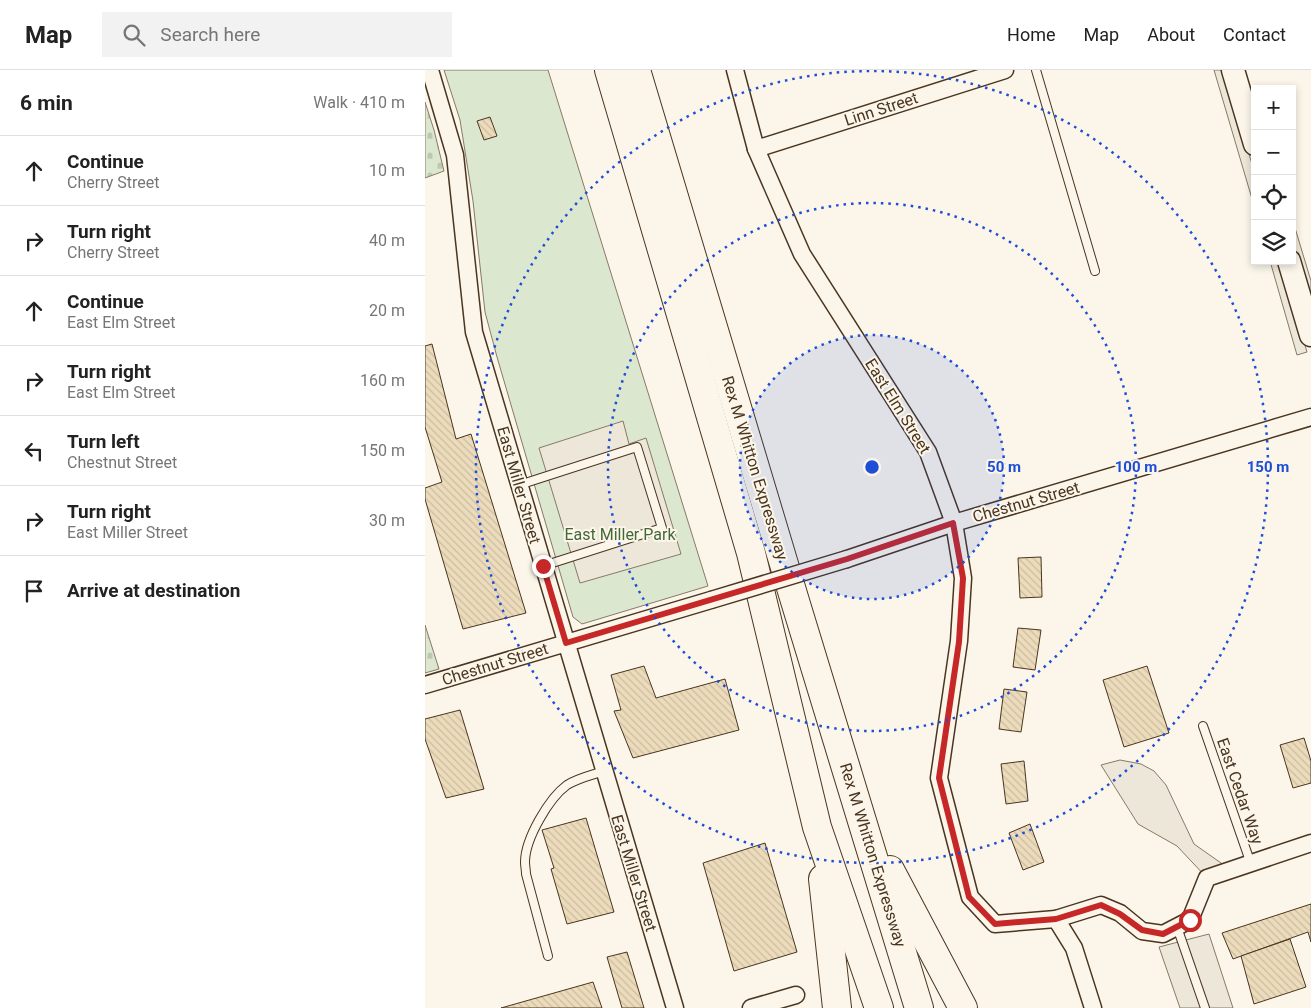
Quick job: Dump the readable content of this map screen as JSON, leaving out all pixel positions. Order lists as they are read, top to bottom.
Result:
{
  "streets": {
    "highway": ["Rex M Whitton Expressway"],
    "street": [
      "Linn Street",
      "East Elm Street",
      "East Miller Street",
      "Chestnut Street"
    ],
    "lane": ["East Cedar Way"]
  },
  "crossings": [
    ["Linn Street", "East Elm Street"],
    ["East Elm Street", "Chestnut Street"],
    ["East Miller Street", "Chestnut Street"]
  ],
  "parks": ["East Miller Park"],
  "page": {
    "header": "Map",
    "search": "Search here",
    "nav": [
      "Home",
      "Map",
      "About",
      "Contact"
    ],
    "heading": ["6 min", "Walk · 410 m"],
    "map_buttons": ["+", "−"],
    "list": [
      ["Continue", "Cherry Street", "10 m"],
      ["Turn right", "Cherry Street", "40 m"],
      ["Continue", "East Elm Street", "20 m"],
      ["Turn right", "East Elm Street", "160 m"],
      ["Turn left", "Chestnut Street", "150 m"],
      ["Turn right", "East Miller Street", "30 m"],
      "Arrive at destination"
    ]
  },
  "rings": ["50 m", "100 m", "150 m"]
}
